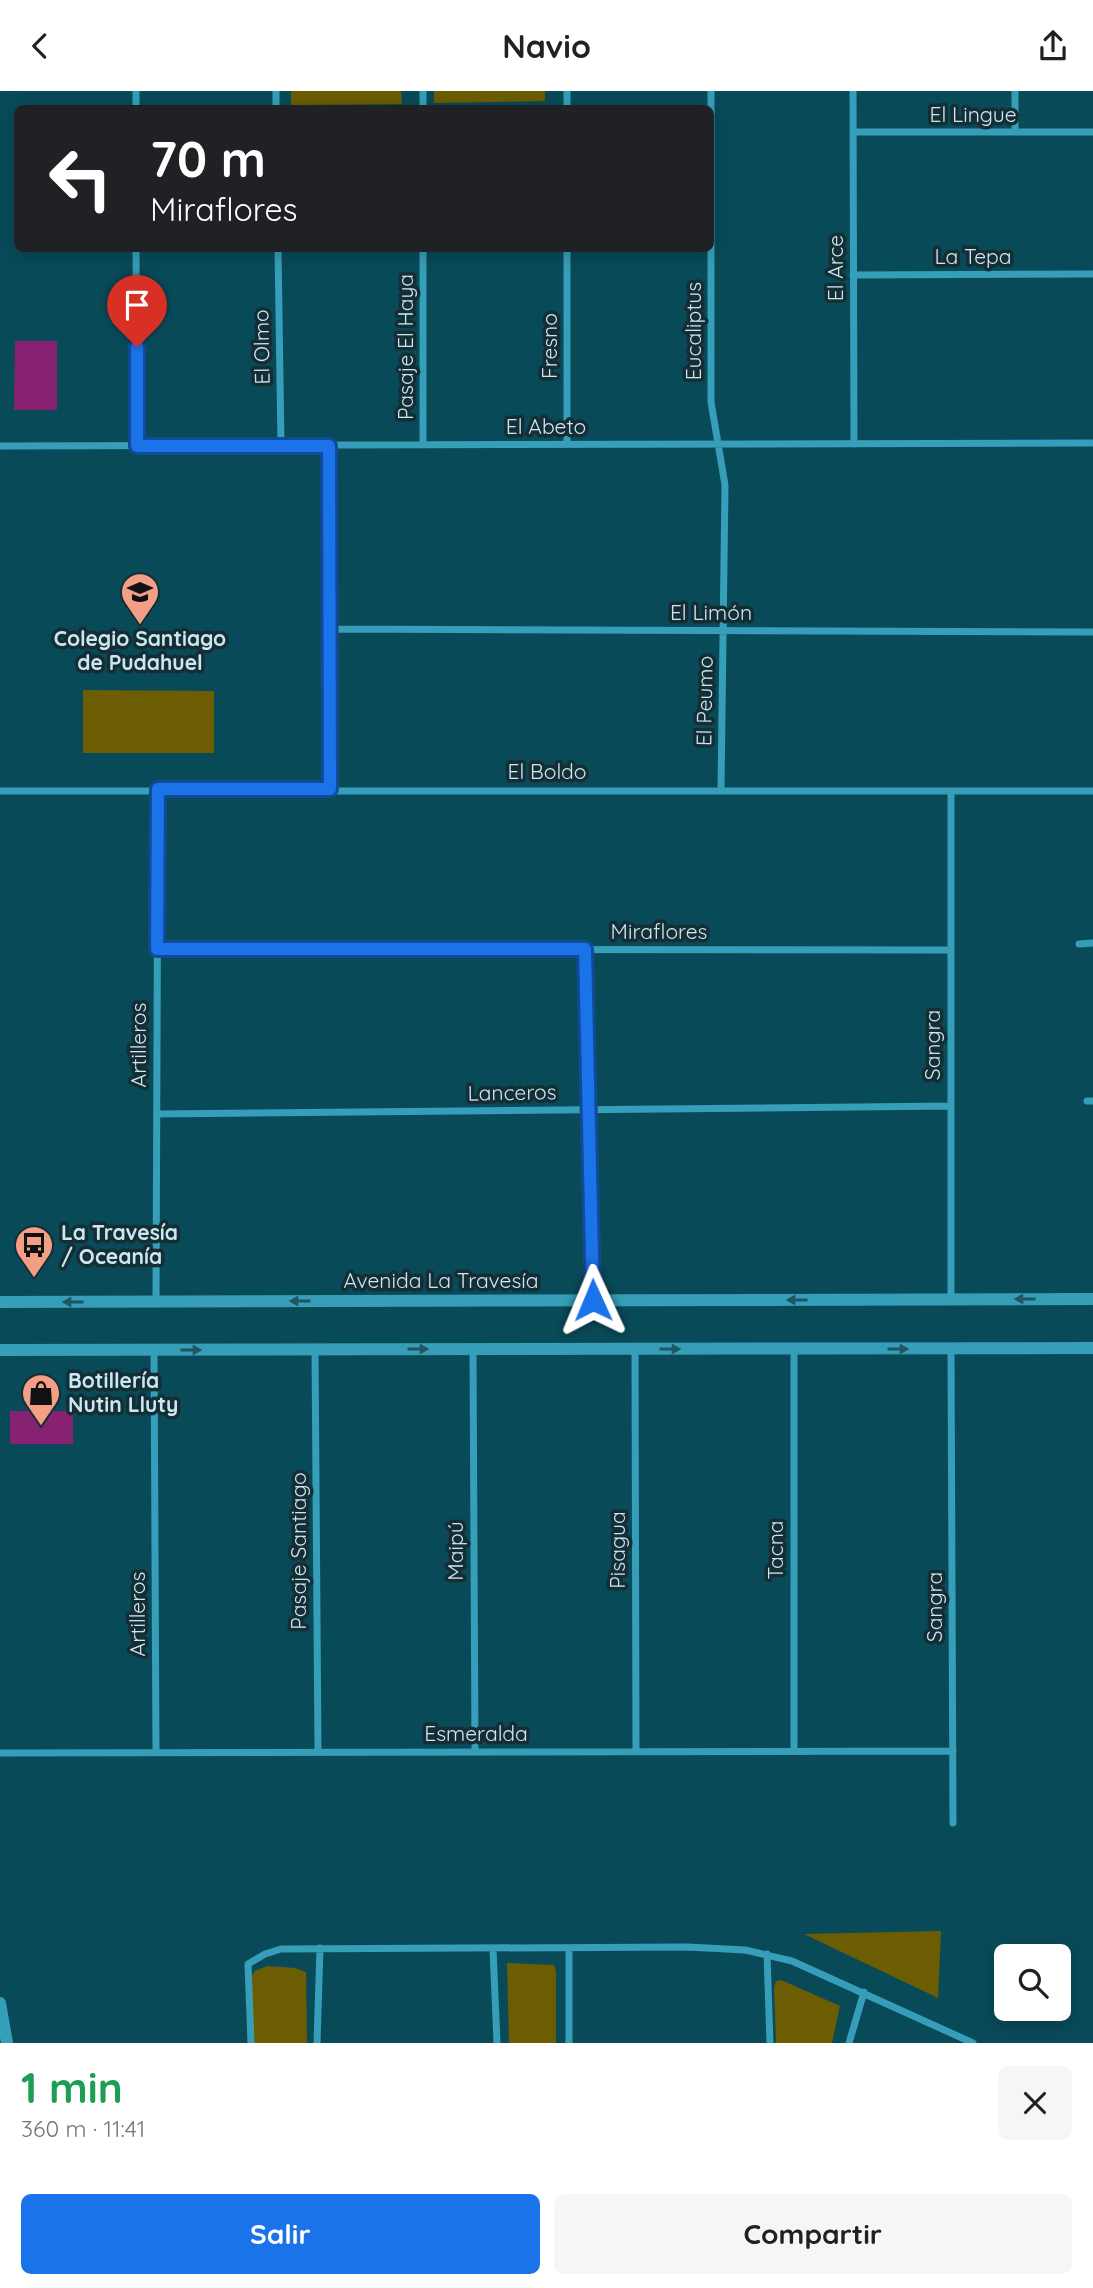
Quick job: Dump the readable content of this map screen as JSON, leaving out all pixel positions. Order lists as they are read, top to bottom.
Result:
{
  "streets": {
    "street": [
      "El Lingue",
      "La Tepa",
      "El Arce",
      "Eucaliptus",
      "Fresno",
      "El Olmo",
      "Pasaje El Haya",
      "El Abeto",
      "El Limón",
      "El Peumo",
      "El Boldo",
      "Miraflores",
      "Artilleros",
      "Sangra",
      "Lanceros",
      "Avenida La Travesía",
      "Pisagua",
      "Tacna",
      "Pasaje Santiago",
      "Maipú",
      "Esmeralda"
    ]
  },
  "crossings": [
    ["El Lingue", "El Arce"],
    ["La Tepa", "El Arce"],
    ["El Arce", "El Abeto"],
    ["Eucaliptus", "El Abeto"],
    ["Eucaliptus", "El Peumo"],
    ["Fresno", "El Abeto"],
    ["El Olmo", "El Abeto"],
    ["Pasaje El Haya", "El Abeto"],
    ["El Abeto", "El Peumo"],
    ["El Limón", "El Peumo"],
    ["El Peumo", "El Boldo"],
    ["El Boldo", "Artilleros"],
    ["El Boldo", "Sangra"],
    ["Miraflores", "Artilleros"],
    ["Miraflores", "Sangra"],
    ["Artilleros", "Lanceros"],
    ["Artilleros", "Avenida La Travesía"],
    ["Artilleros", "Esmeralda"],
    ["Sangra", "Lanceros"],
    ["Sangra", "Avenida La Travesía"],
    ["Sangra", "Esmeralda"],
    ["Pisagua", "Esmeralda"],
    ["Tacna", "Esmeralda"],
    ["Pasaje Santiago", "Esmeralda"],
    ["Maipú", "Esmeralda"]
  ],
  "places": {
    "school or university": ["Colegio Santiago de Pudahuel"],
    "bus stop": ["La Travesía / Oceanía"],
    "shop": ["Botillería Nutin Lluty"]
  },
  "page": {
    "header": "Navio",
    "turn": ["70 m", "Miraflores"],
    "heading": ["1 min", "360 m · 11:41"],
    "buttons": ["Salir", "Compartir"]
  }
}
